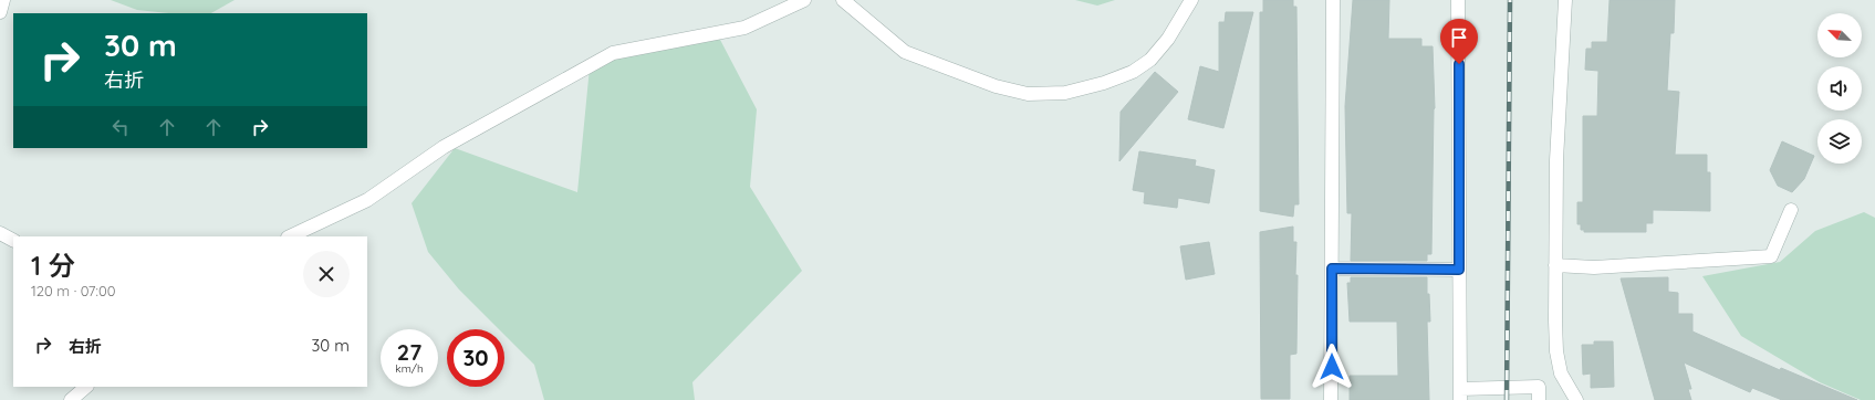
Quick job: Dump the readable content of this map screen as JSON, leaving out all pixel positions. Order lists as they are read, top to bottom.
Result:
{
  "north": "top left",
  "page": {
    "turn": ["30 m", "右折"],
    "heading": ["1 分", "120 m · 07:00"],
    "list": [
      {
        "name": "右折",
        "value": "30 m"
      }
    ],
    "speed": "27 km/h",
    "limit": "30"
  }
}
